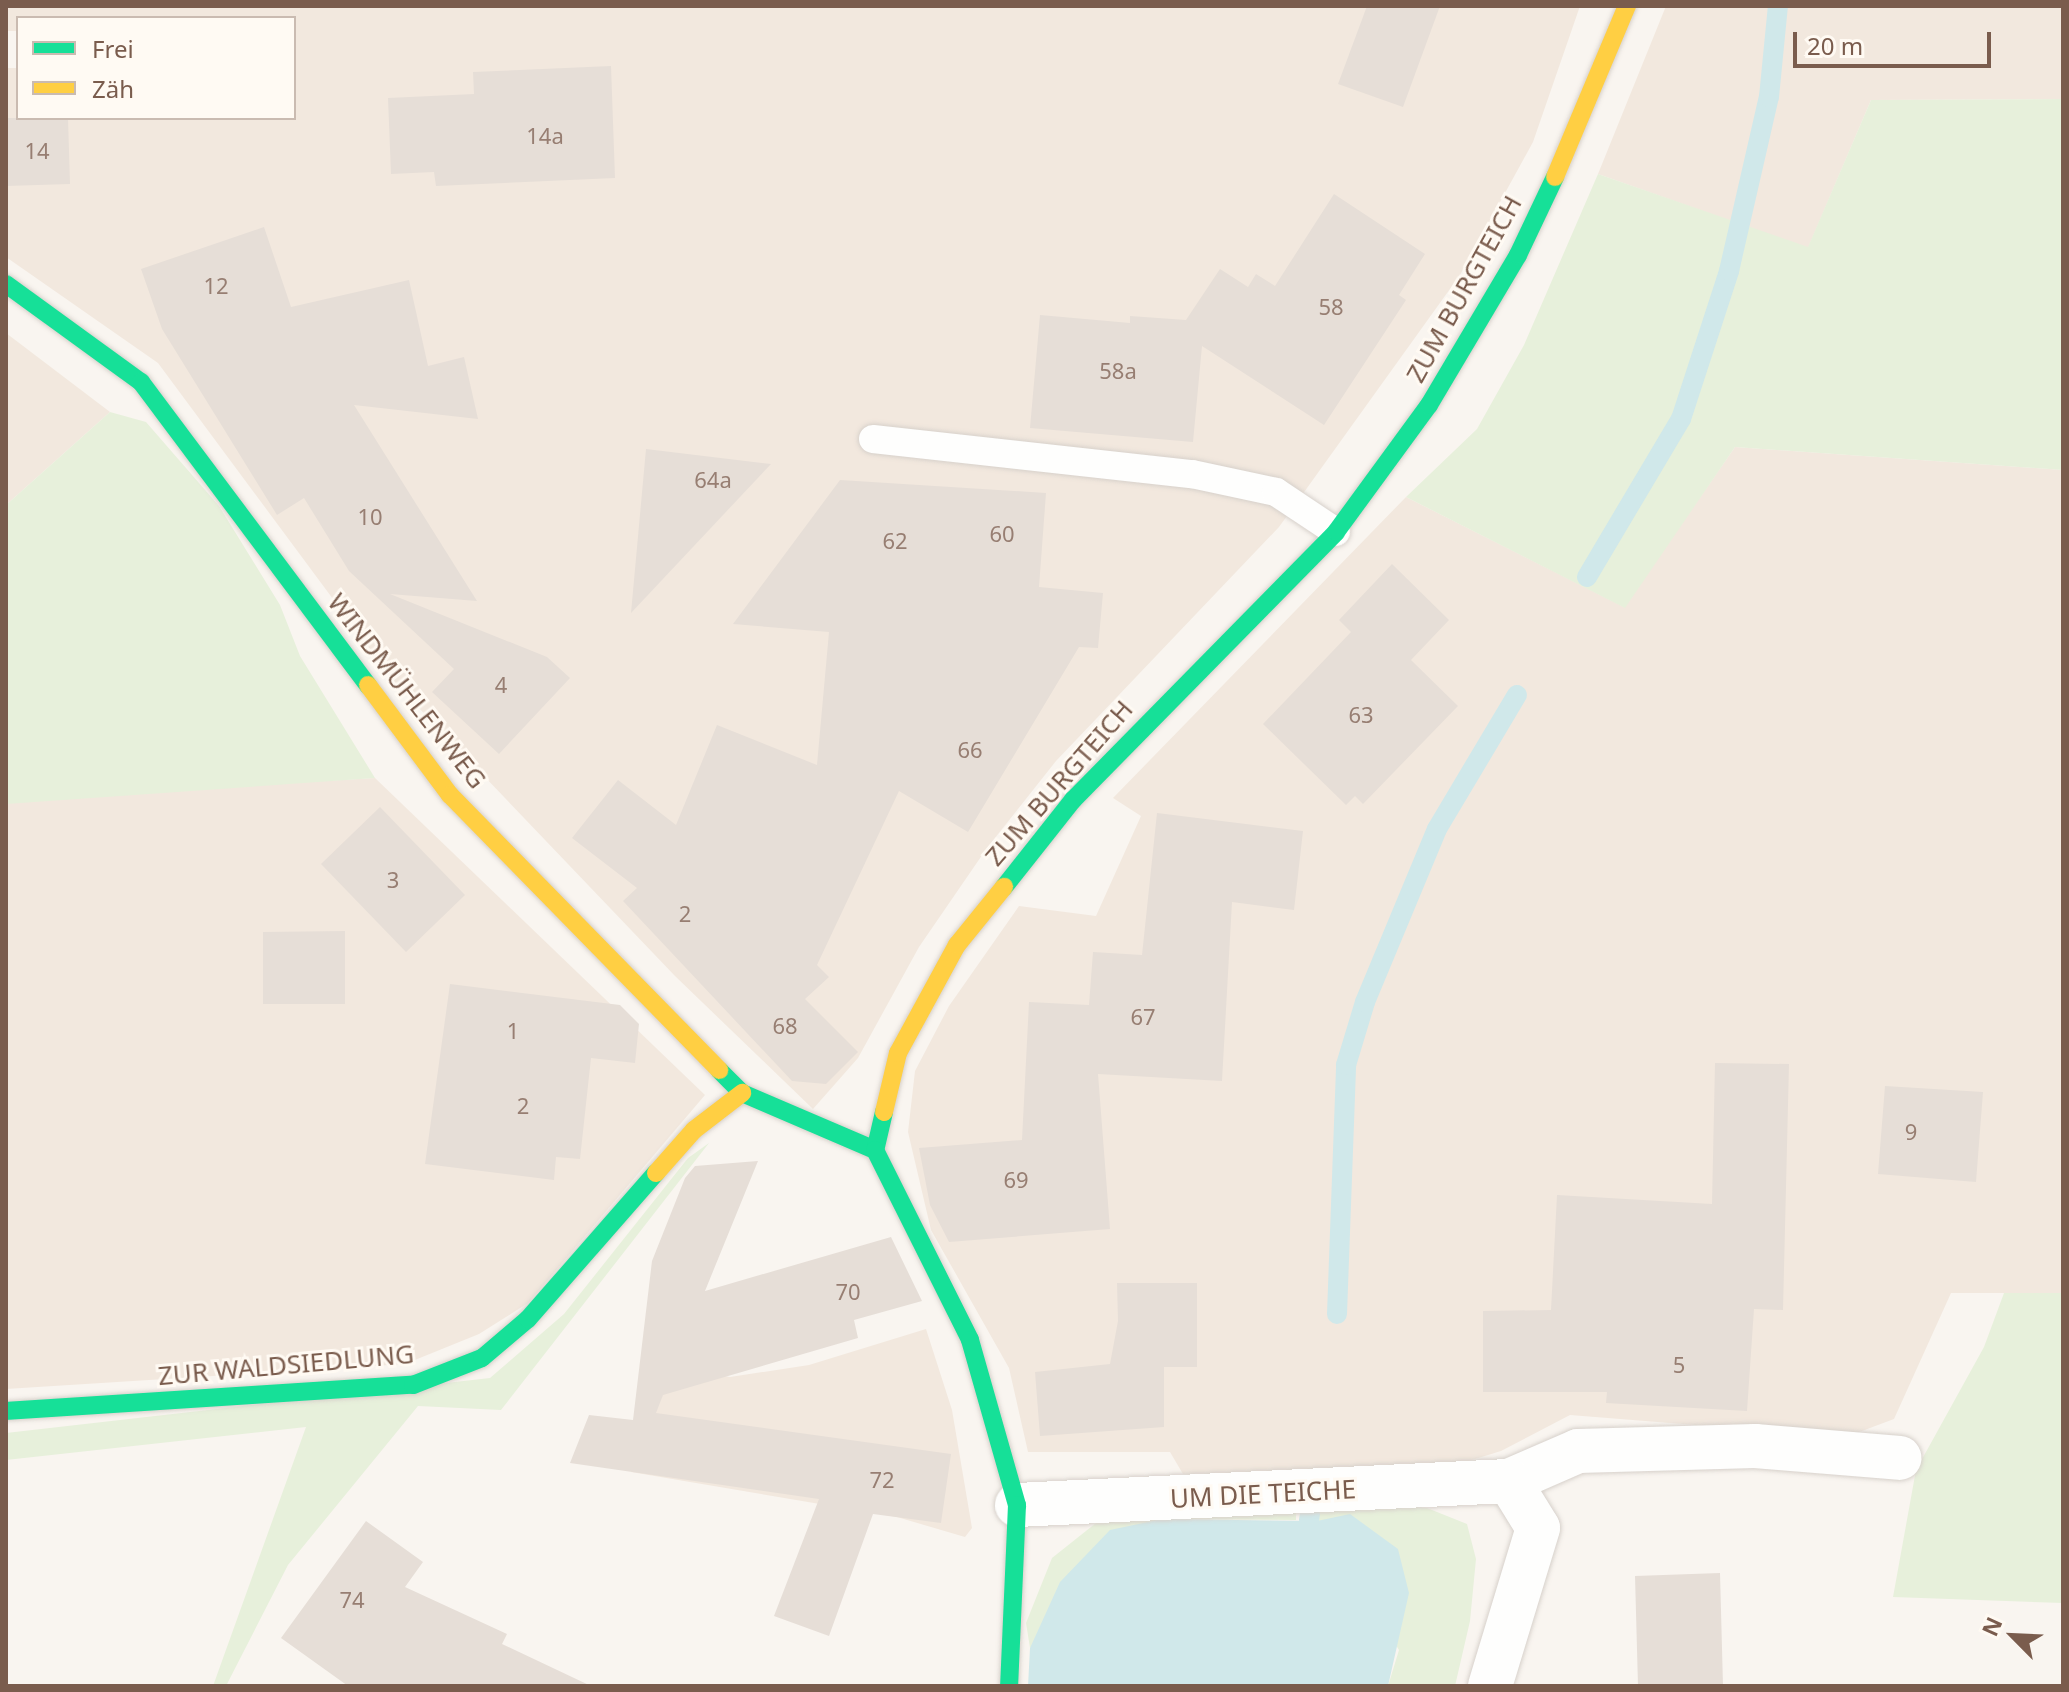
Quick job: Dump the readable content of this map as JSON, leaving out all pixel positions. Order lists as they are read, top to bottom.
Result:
{
  "streets": {
    "street": [
      "ZUM BURGTEICH",
      "WINDMÜHLENWEG",
      "ZUR WALDSIEDLUNG",
      "UM DIE TEICHE"
    ]
  },
  "crossings": [
    ["ZUM BURGTEICH", "WINDMÜHLENWEG"],
    ["WINDMÜHLENWEG", "ZUR WALDSIEDLUNG"]
  ],
  "house_numbers": [
    "14a",
    "14",
    "12",
    "58",
    "58a",
    "64a",
    "10",
    "60",
    "62",
    "4",
    "63",
    "66",
    "3",
    "2",
    "67",
    "68",
    "1",
    "2",
    "9",
    "69",
    "70",
    "5",
    "72",
    "74"
  ],
  "legend": ["Frei", "Zäh"],
  "scale_bar": "20 m",
  "north": "top left"
}
